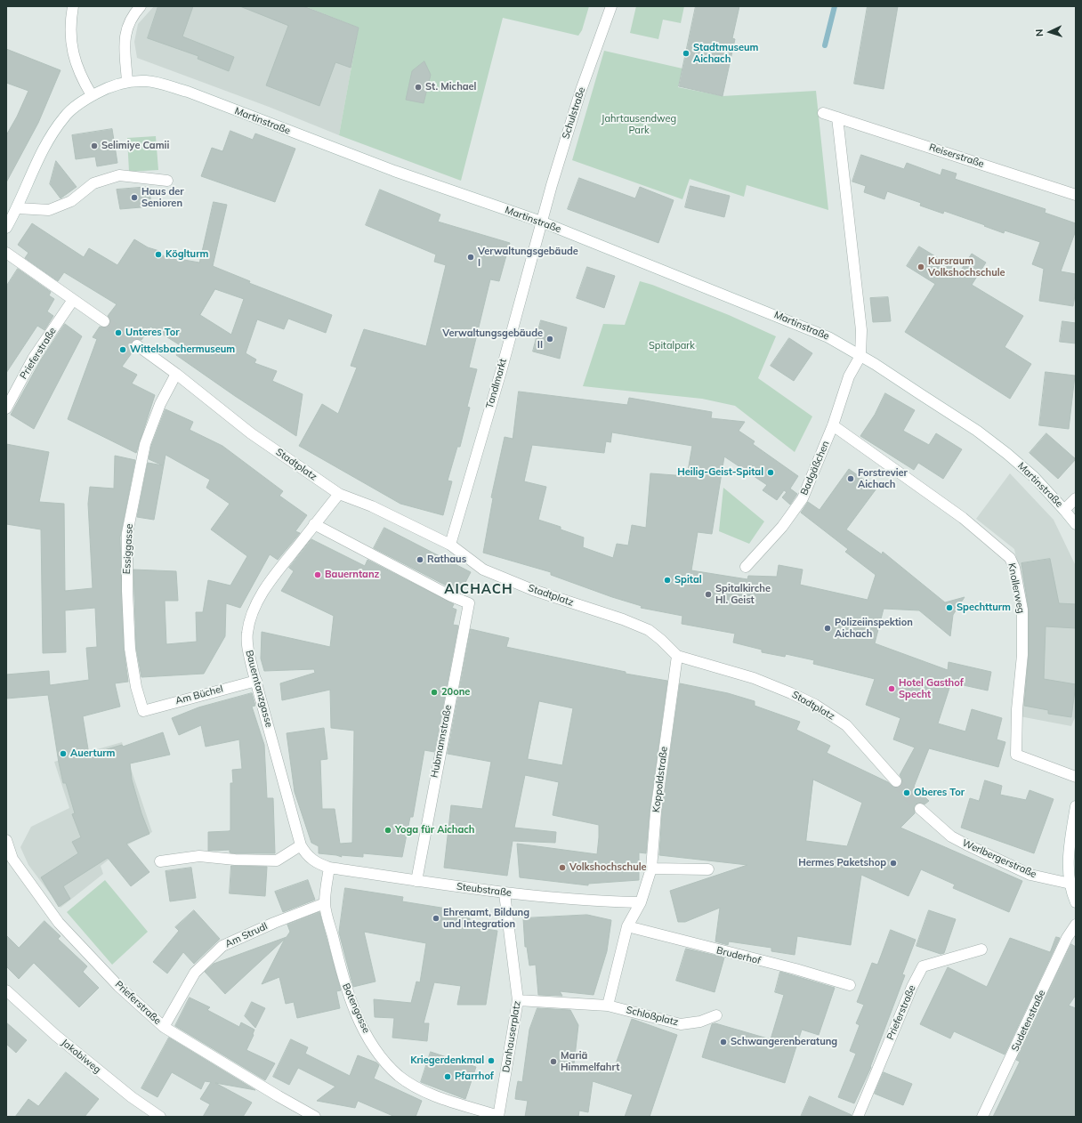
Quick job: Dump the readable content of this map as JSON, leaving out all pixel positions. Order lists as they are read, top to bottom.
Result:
{
  "streets": {
    "street": [
      "Schulstraße",
      "Martinstraße",
      "Reiserstraße",
      "Prieferstraße",
      "Tandlmarkt",
      "Stadtplatz",
      "Badgäßchen",
      "Essiggasse",
      "Knollerweg",
      "Bauerntanzgasse",
      "Am Büchel",
      "Hubmannstraße",
      "Koppoldstraße",
      "Werlbergerstraße",
      "Steubstraße",
      "Am Strudl",
      "Bruderhof",
      "Botengasse",
      "Schloßplatz",
      "Sudetenstraße",
      "Danhauserplatz",
      "Jakobiweg"
    ]
  },
  "crossings": [
    ["Schulstraße", "Martinstraße"],
    ["Schulstraße", "Tandlmarkt"],
    ["Martinstraße", "Tandlmarkt"],
    ["Martinstraße", "Badgäßchen"],
    ["Prieferstraße", "Am Strudl"],
    ["Tandlmarkt", "Stadtplatz"],
    ["Stadtplatz", "Essiggasse"],
    ["Stadtplatz", "Bauerntanzgasse"],
    ["Stadtplatz", "Koppoldstraße"],
    ["Badgäßchen", "Knollerweg"],
    ["Essiggasse", "Am Büchel"],
    ["Bauerntanzgasse", "Am Büchel"],
    ["Bauerntanzgasse", "Hubmannstraße"],
    ["Bauerntanzgasse", "Steubstraße"],
    ["Bauerntanzgasse", "Botengasse"],
    ["Hubmannstraße", "Steubstraße"],
    ["Koppoldstraße", "Steubstraße"],
    ["Steubstraße", "Botengasse"],
    ["Steubstraße", "Danhauserplatz"],
    ["Am Strudl", "Botengasse"],
    ["Botengasse", "Danhauserplatz"],
    ["Schloßplatz", "Danhauserplatz"]
  ],
  "districts": ["AICHACH"],
  "parks": ["Jahrtausendweg Park", "Spitalpark"],
  "places": [
    "Stadtmuseum Aichach",
    "St. Michael",
    "Selimiye Camii",
    "Haus der Senioren",
    "Köglturm",
    "Verwaltungsgebäude I",
    "Kursraum Volkshochschule",
    "Unteres Tor",
    "Verwaltungsgebäude II",
    "Wittelsbachermuseum",
    "Heilig-Geist-Spital",
    "Forstrevier Aichach",
    "Rathaus",
    "Bauerntanz",
    "Spital",
    "Spitalkirche Hl. Geist",
    "Spechtturm",
    "Polizeiinspektion Aichach",
    "Hotel Gasthof Specht",
    "20one",
    "Auerturm",
    "Oberes Tor",
    "Yoga für Aichach",
    "Hermes Paketshop",
    "Volkshochschule",
    "Ehrenamt, Bildung und Integration",
    "Schwangerenberatung",
    "Kriegerdenkmal",
    "Mariä Himmelfahrt",
    "Pfarrhof"
  ],
  "north": "left"
}
